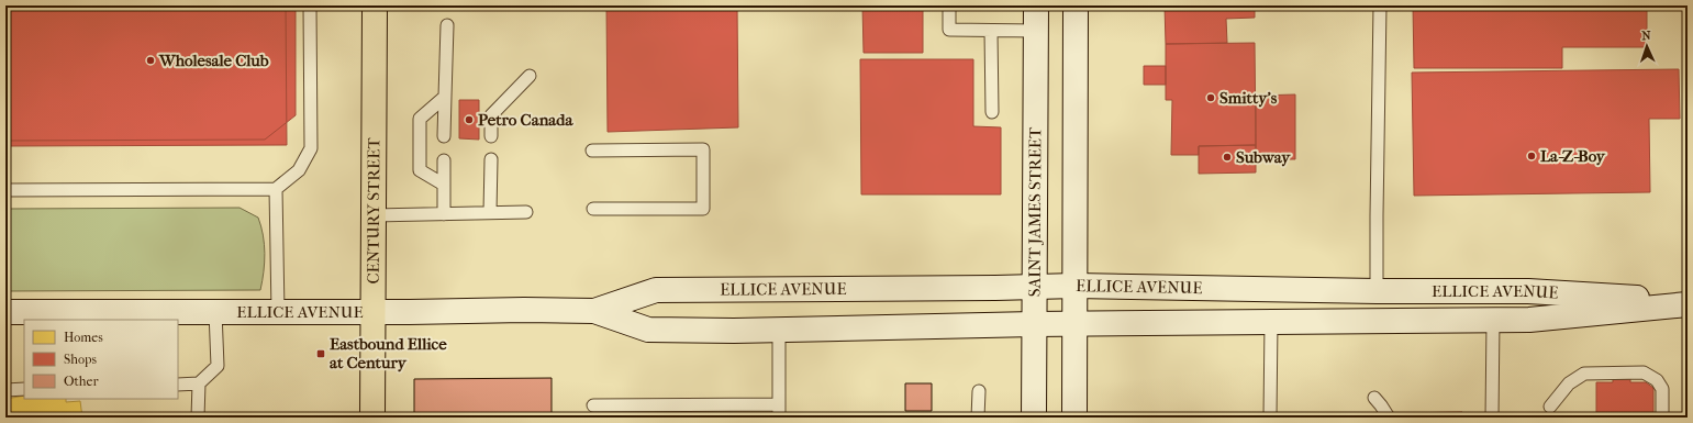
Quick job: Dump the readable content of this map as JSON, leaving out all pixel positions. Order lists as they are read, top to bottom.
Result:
{
  "streets": {
    "main road": ["CENTURY STREET", "SAINT JAMES STREET", "ELLICE AVENUE"]
  },
  "crossings": [
    ["CENTURY STREET", "ELLICE AVENUE"],
    ["SAINT JAMES STREET", "ELLICE AVENUE"]
  ],
  "places": {
    "other": [
      "Wholesale Club",
      "Smitty's",
      "Petro Canada",
      "La-Z-Boy",
      "Subway"
    ],
    "transit": ["Eastbound Ellice at Century"]
  },
  "legend": ["Homes", "Shops", "Other"],
  "north": "top"
}
